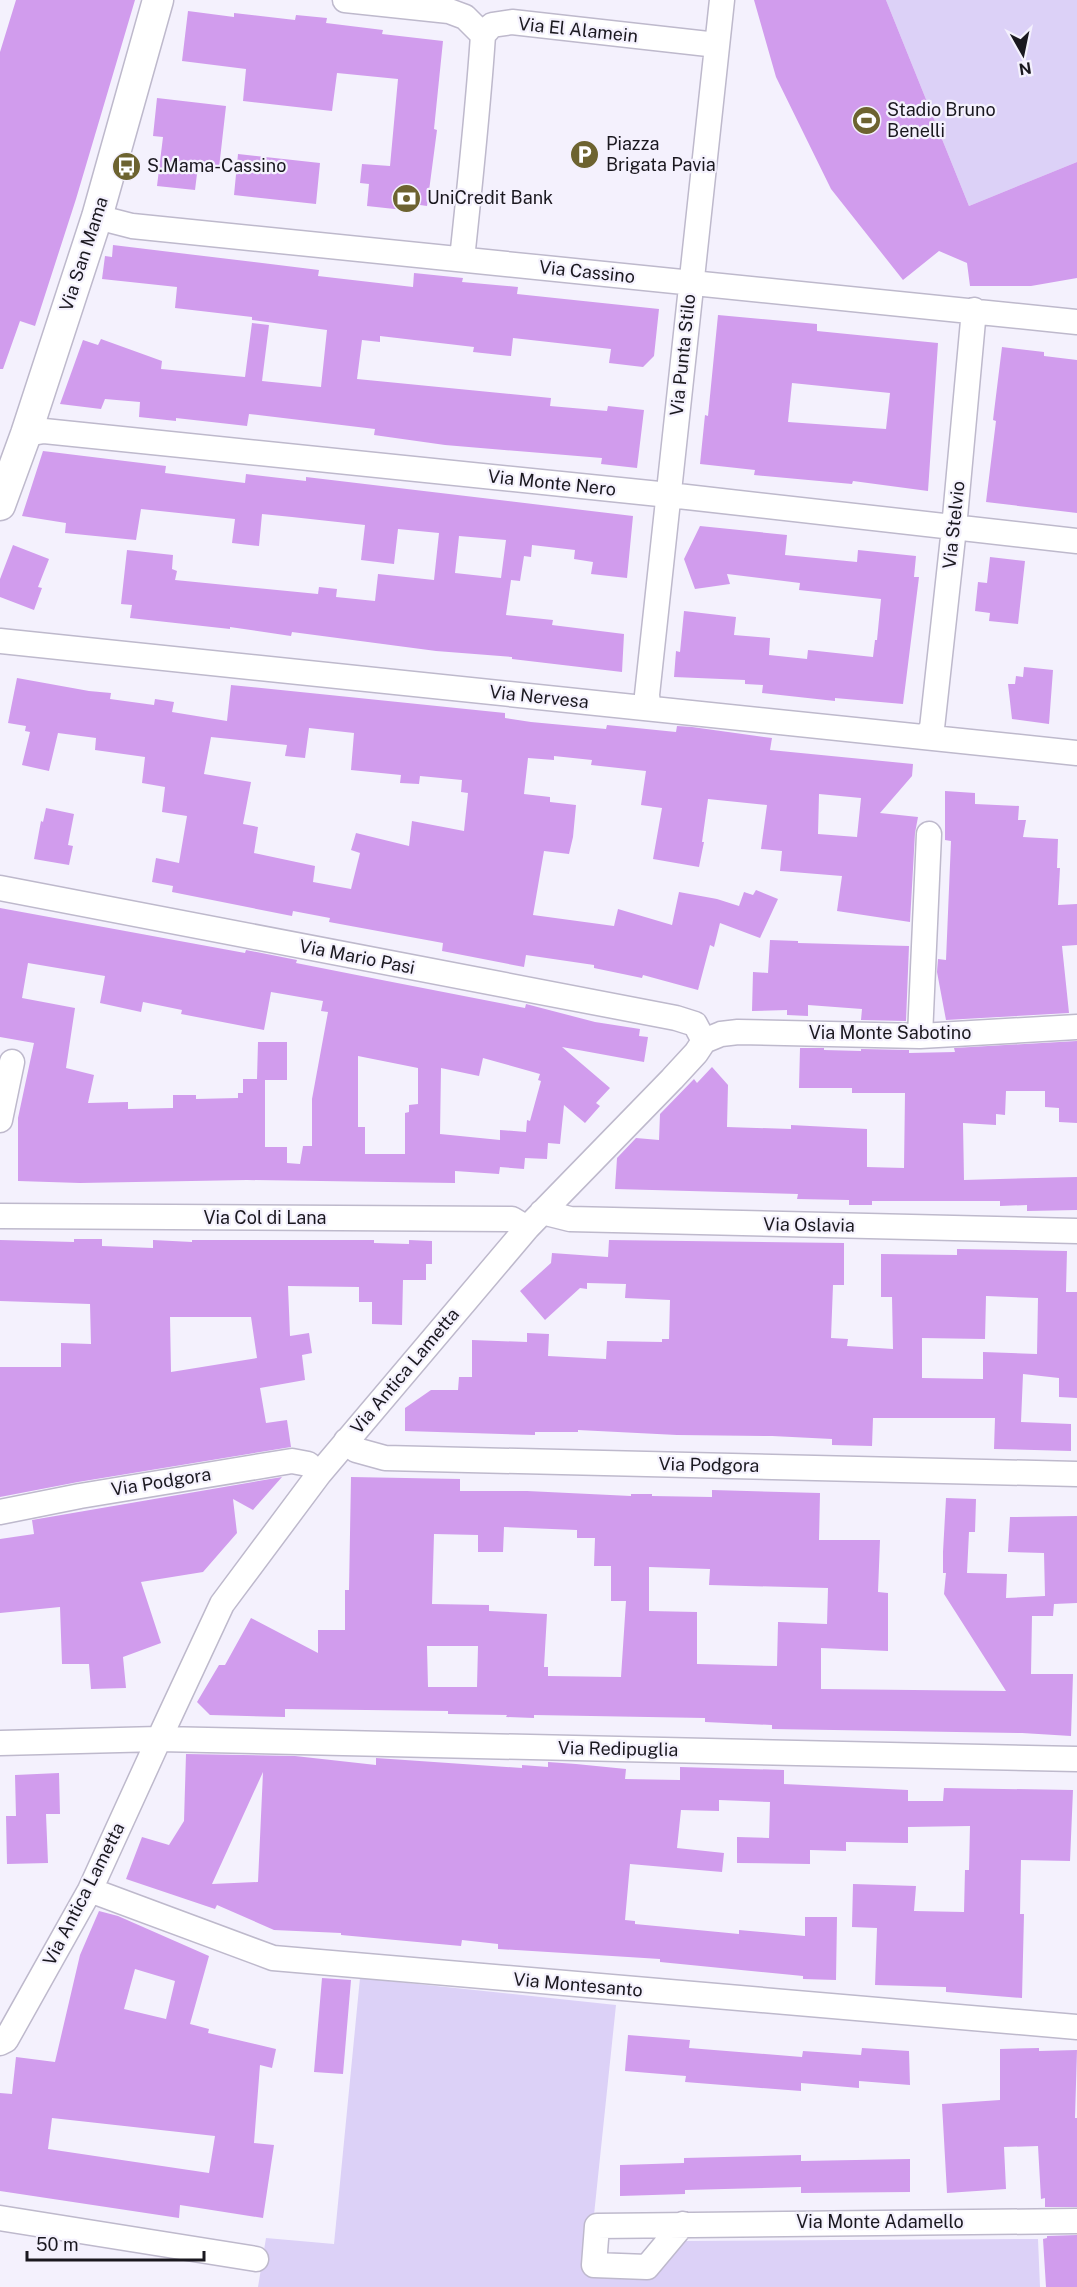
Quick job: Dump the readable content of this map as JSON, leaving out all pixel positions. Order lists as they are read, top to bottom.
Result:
{
  "streets": {
    "street": [
      "Via El Alamein",
      "Via San Mama",
      "Via Cassino",
      "Via Punta Stilo",
      "Via Monte Nero",
      "Via Stelvio",
      "Via Nervesa",
      "Via Mario Pasi",
      "Via Monte Sabotino",
      "Via Col di Lana",
      "Via Oslavia",
      "Via Antica Lametta",
      "Via Podgora",
      "Via Redipuglia",
      "Via Montesanto",
      "Via Monte Adamello"
    ]
  },
  "crossings": [
    ["Via El Alamein", "Via Punta Stilo"],
    ["Via San Mama", "Via Cassino"],
    ["Via San Mama", "Via Monte Nero"],
    ["Via Cassino", "Via Punta Stilo"],
    ["Via Cassino", "Via Stelvio"],
    ["Via Punta Stilo", "Via Monte Nero"],
    ["Via Punta Stilo", "Via Nervesa"],
    ["Via Monte Nero", "Via Stelvio"],
    ["Via Stelvio", "Via Nervesa"],
    ["Via Mario Pasi", "Via Monte Sabotino"],
    ["Via Mario Pasi", "Via Antica Lametta"],
    ["Via Monte Sabotino", "Via Antica Lametta"],
    ["Via Col di Lana", "Via Oslavia"],
    ["Via Col di Lana", "Via Antica Lametta"],
    ["Via Oslavia", "Via Antica Lametta"],
    ["Via Antica Lametta", "Via Podgora"],
    ["Via Antica Lametta", "Via Redipuglia"],
    ["Via Antica Lametta", "Via Montesanto"]
  ],
  "places": {
    "sports": ["Stadio Bruno Benelli"],
    "parking": ["Piazza Brigata Pavia"],
    "bus stop": ["S.Mama-Cassino"],
    "bank": ["UniCredit Bank"]
  },
  "scale_bar": "50 m",
  "north": "bottom"
}
